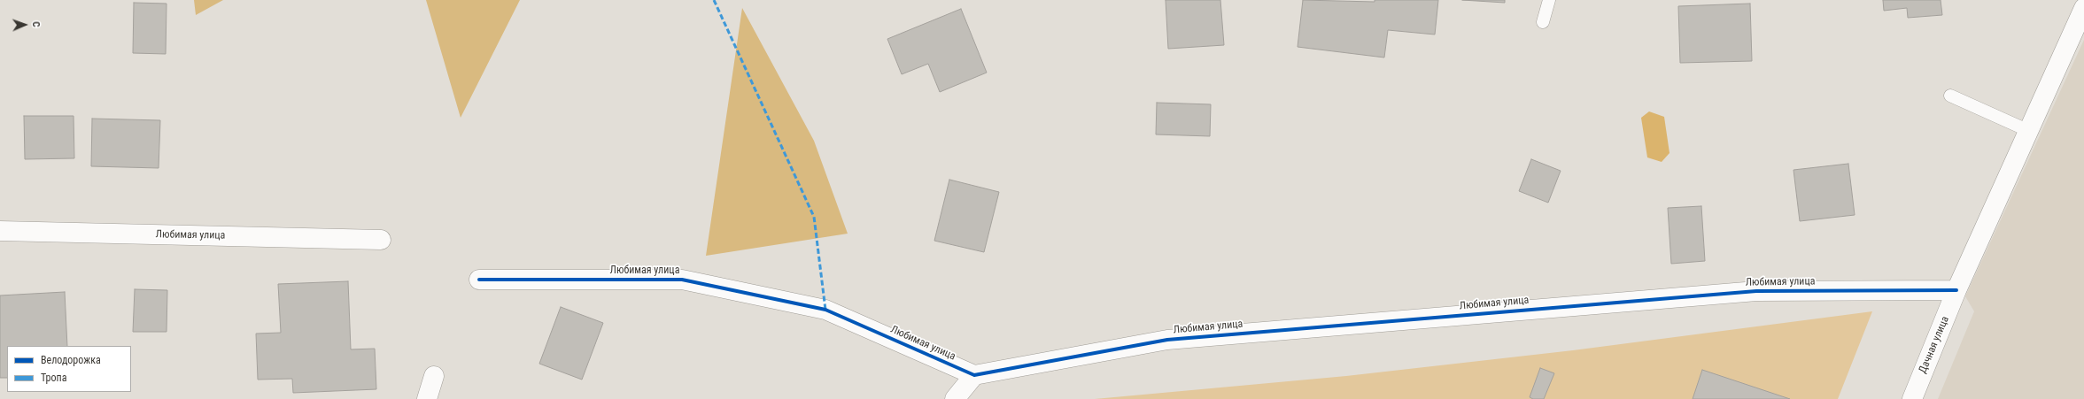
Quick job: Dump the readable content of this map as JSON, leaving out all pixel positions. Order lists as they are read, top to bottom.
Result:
{
  "streets": {
    "street": ["Любимая улица", "Дачная улица"]
  },
  "crossings": [
    ["Любимая улица", "Дачная улица"]
  ],
  "legend": ["Велодорожка", "Тропа"],
  "north": "right"
}
